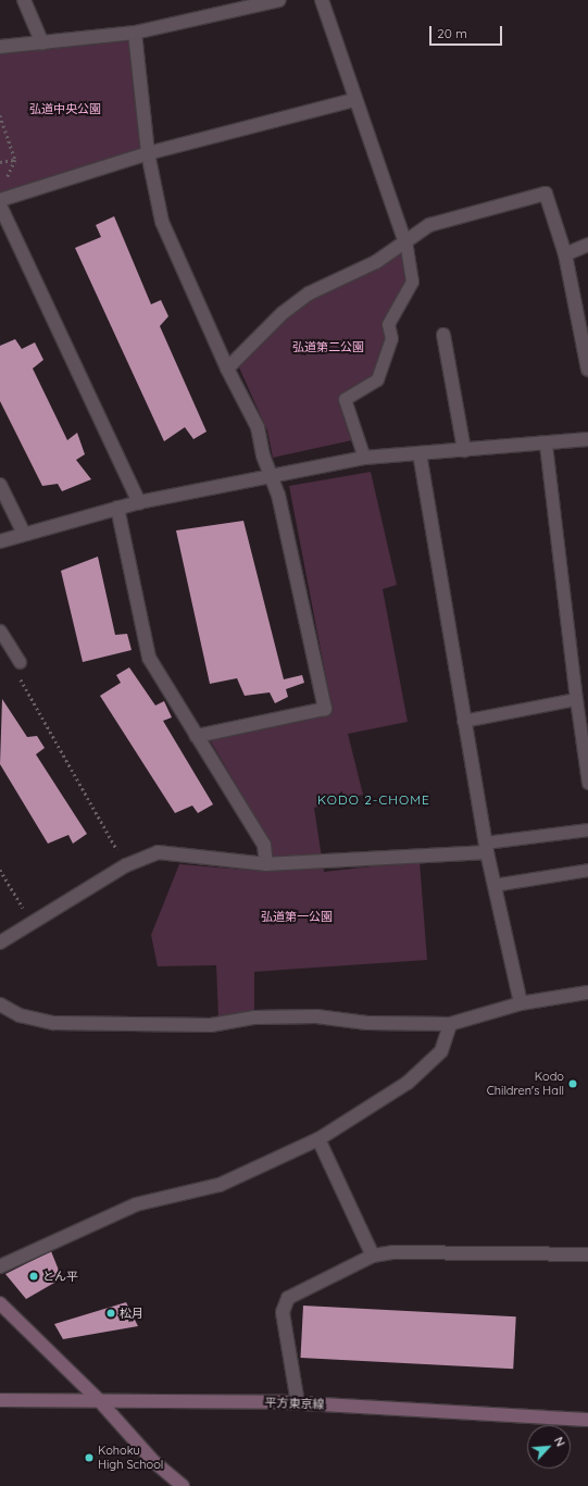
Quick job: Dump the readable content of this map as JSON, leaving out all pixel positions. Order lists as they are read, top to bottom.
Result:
{
  "streets": {
    "main road": ["平方東京線"]
  },
  "districts": ["KODO 2-CHOME"],
  "parks": ["弘道中央公園", "弘道第二公園", "弘道第一公園"],
  "places": [
    "Kodo Children's Hall",
    "とん平",
    "松月",
    "Kohoku High School"
  ],
  "scale_bar": "20 m",
  "north": "top right"
}
